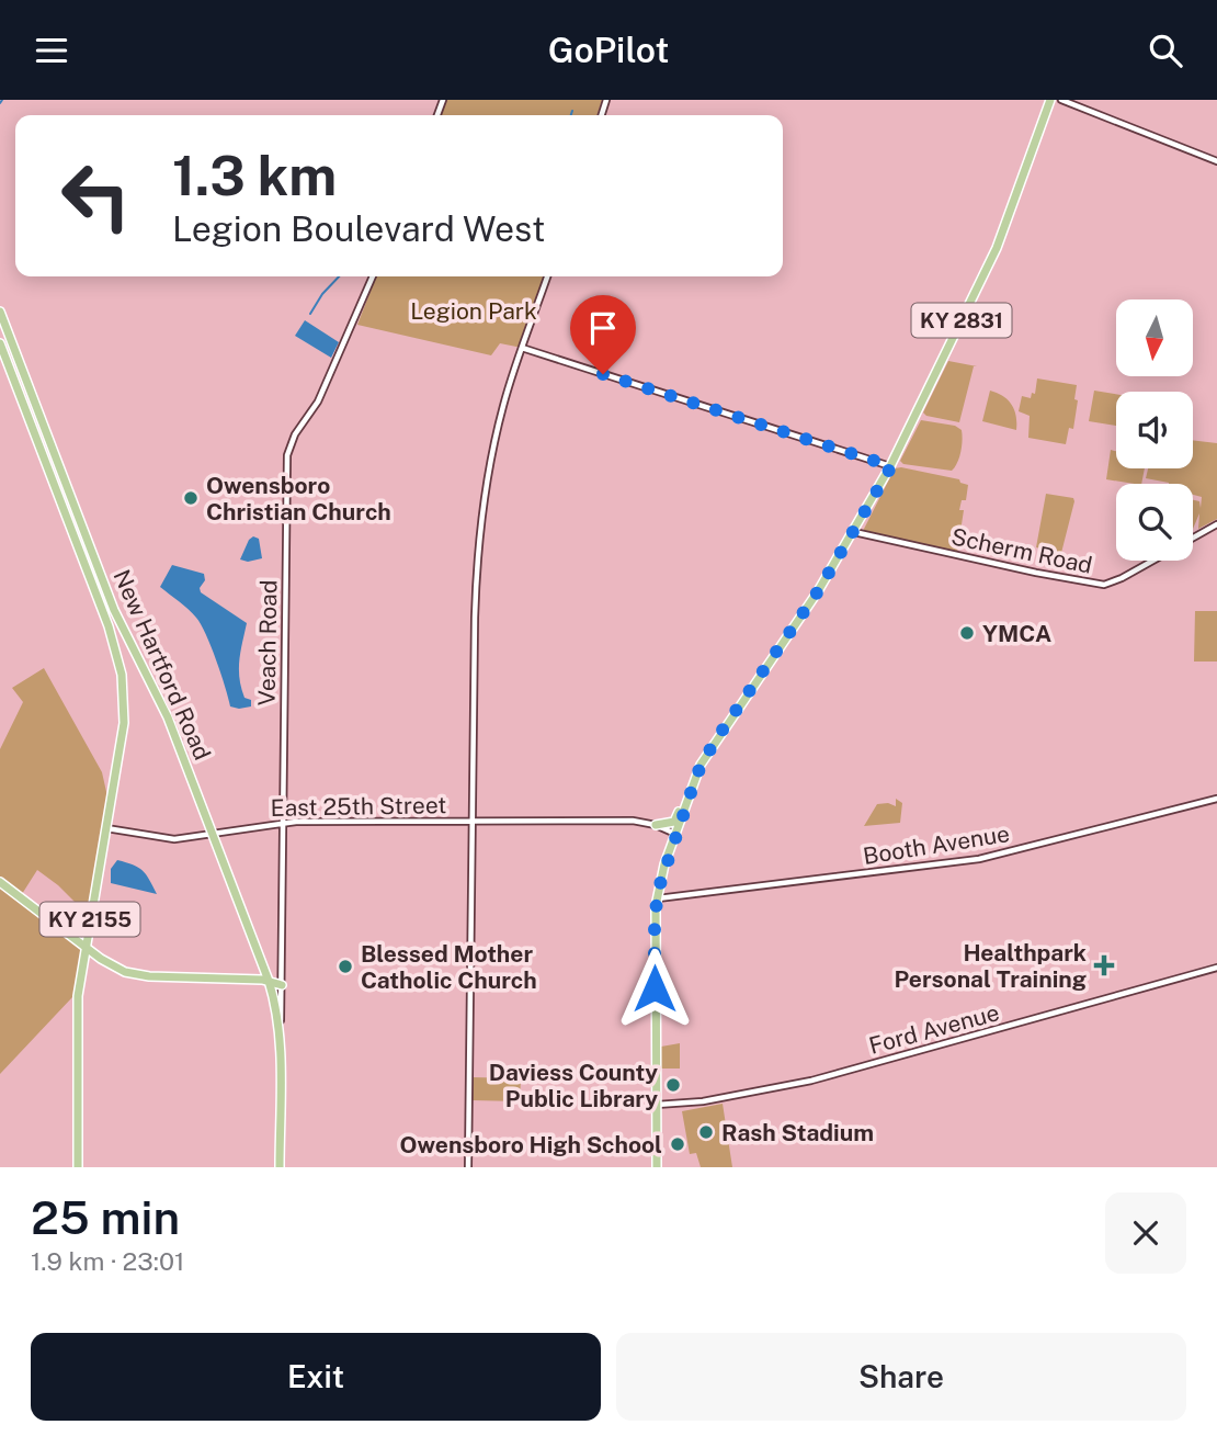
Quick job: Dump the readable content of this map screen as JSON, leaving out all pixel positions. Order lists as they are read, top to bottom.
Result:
{
  "streets": {
    "main road": ["KY 2831", "New Hartford Road", "KY 2155"],
    "street": [
      "Scherm Road",
      "Veach Road",
      "East 25th Street",
      "Booth Avenue",
      "Ford Avenue"
    ]
  },
  "crossings": [
    ["KY 2831", "Scherm Road"],
    ["KY 2831", "East 25th Street"],
    ["KY 2831", "Booth Avenue"],
    ["KY 2831", "Ford Avenue"],
    ["Veach Road", "New Hartford Road"],
    ["Veach Road", "East 25th Street"],
    ["New Hartford Road", "East 25th Street"],
    ["New Hartford Road", "KY 2155"],
    ["East 25th Street", "KY 2155"]
  ],
  "parks": ["Legion Park"],
  "places": {
    "other": [
      "Owensboro Christian Church",
      "YMCA",
      "Blessed Mother Catholic Church",
      "Daviess County Public Library",
      "Rash Stadium",
      "Owensboro High School"
    ],
    "health": ["Healthpark Personal Training"]
  },
  "north": "bottom",
  "page": {
    "header": "GoPilot",
    "turn": ["1.3 km", "Legion Boulevard West"],
    "heading": ["25 min", "1.9 km · 23:01"],
    "buttons": ["Exit", "Share"]
  }
}
